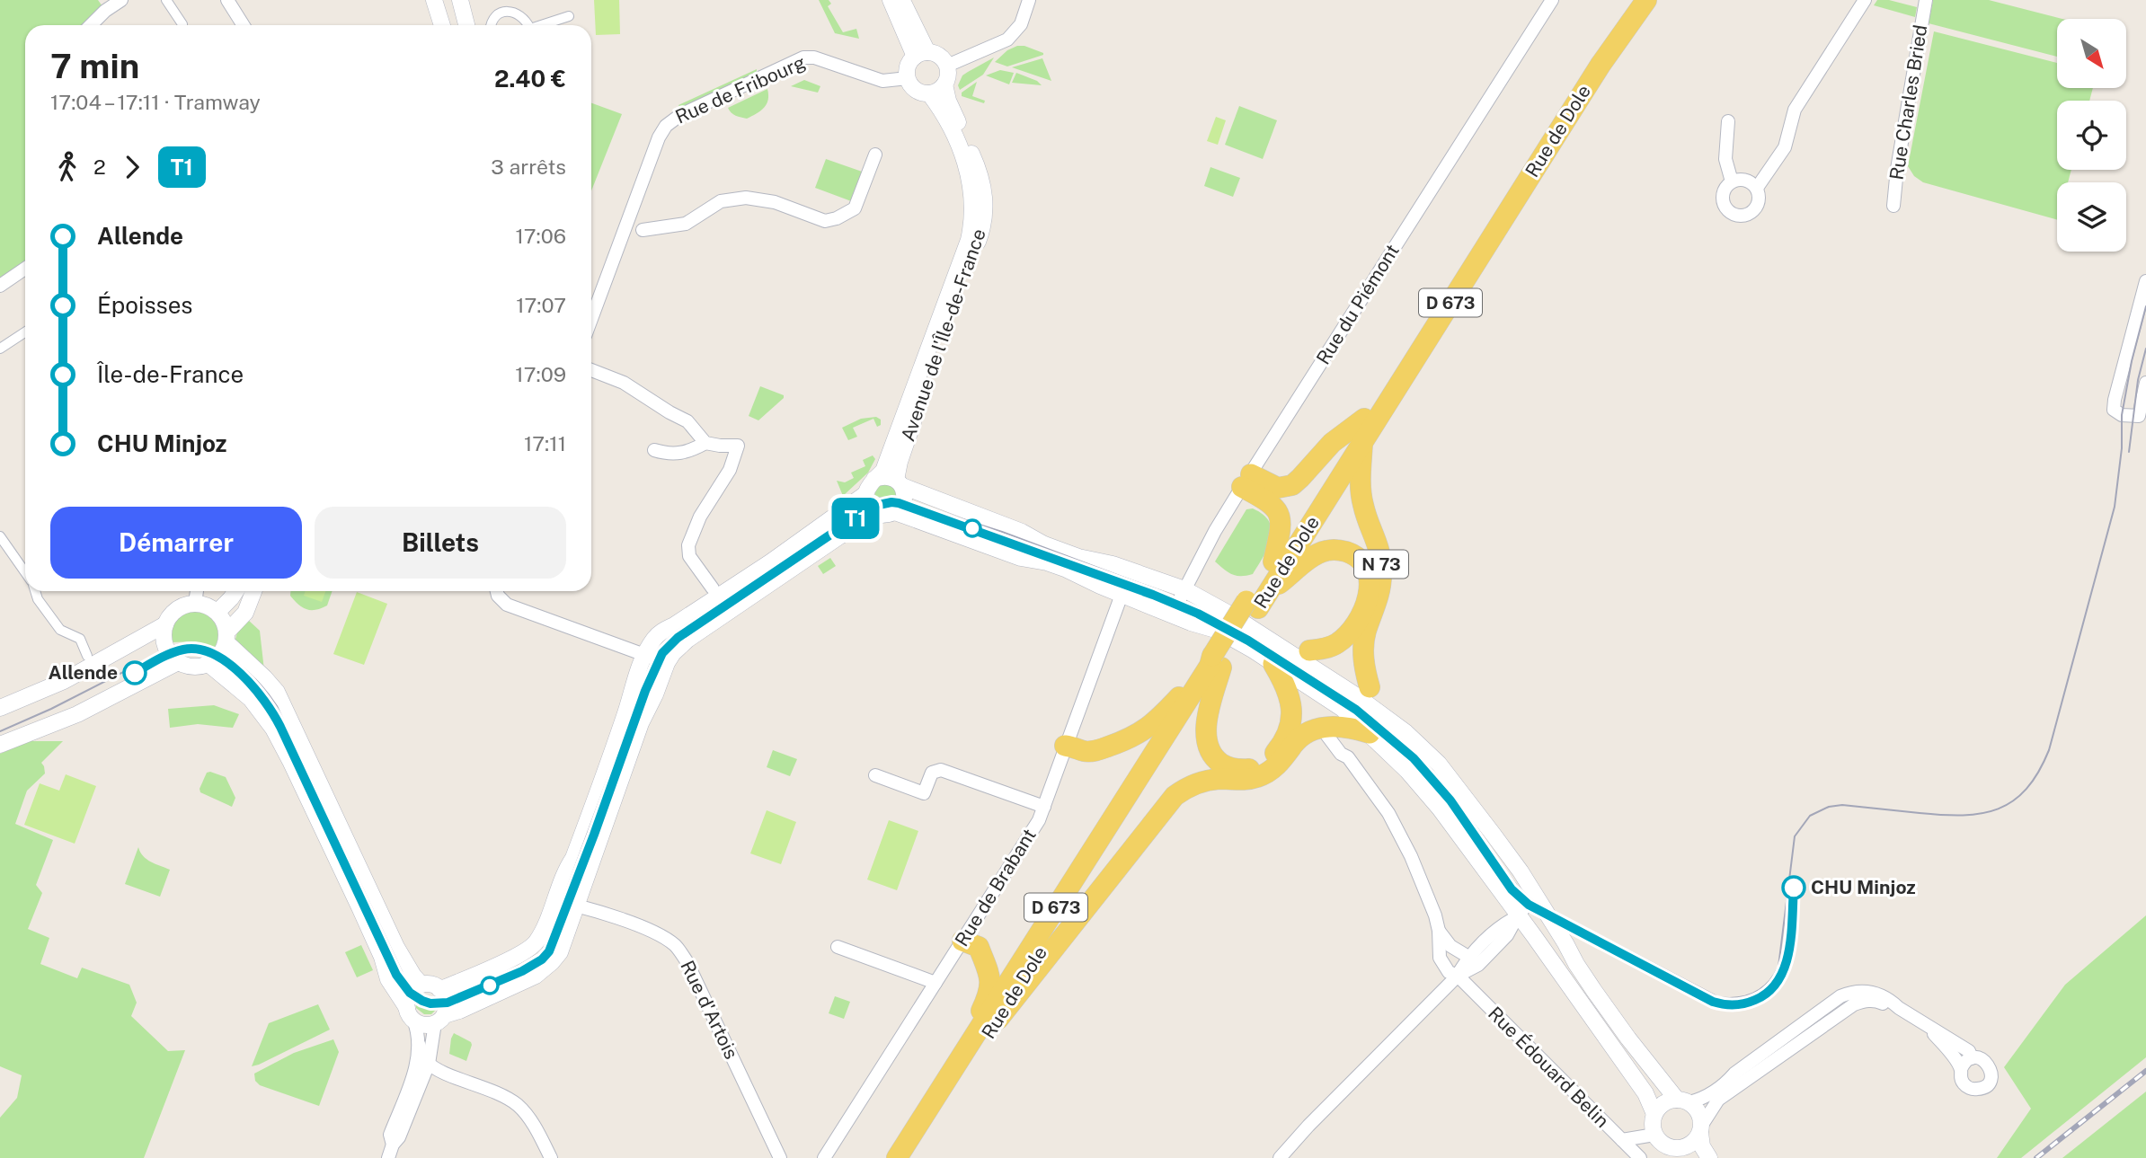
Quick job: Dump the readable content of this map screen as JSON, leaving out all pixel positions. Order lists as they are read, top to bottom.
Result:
{
  "streets": {
    "main road": ["Rue de Dole", "D 673", "N 73"],
    "street": [
      "Rue de Fribourg",
      "Rue Charles Bried",
      "Rue du Piémont",
      "Avenue de l'Île-de-France",
      "Rue de Brabant",
      "Rue d'Artois",
      "Rue Édouard Belin"
    ]
  },
  "crossings": [
    ["Rue de Fribourg", "Avenue de l'Île-de-France"],
    ["Rue de Dole", "N 73"]
  ],
  "places": ["Allende", "CHU Minjoz"],
  "lines": ["tram line T1"],
  "north": "bottom right",
  "page": {
    "on_map": "T1",
    "heading": ["7 min", "17:04 – 17:11 · Tramway", "2.40 €"],
    "legs": ["2", "T1", "3 arrêts"],
    "list": [
      {
        "name": "Allende",
        "value": "17:06"
      },
      {
        "name": "Époisses",
        "value": "17:07"
      },
      {
        "name": "Île-de-France",
        "value": "17:09"
      },
      {
        "name": "CHU Minjoz",
        "value": "17:11"
      }
    ],
    "buttons": ["Démarrer", "Billets"]
  }
}
